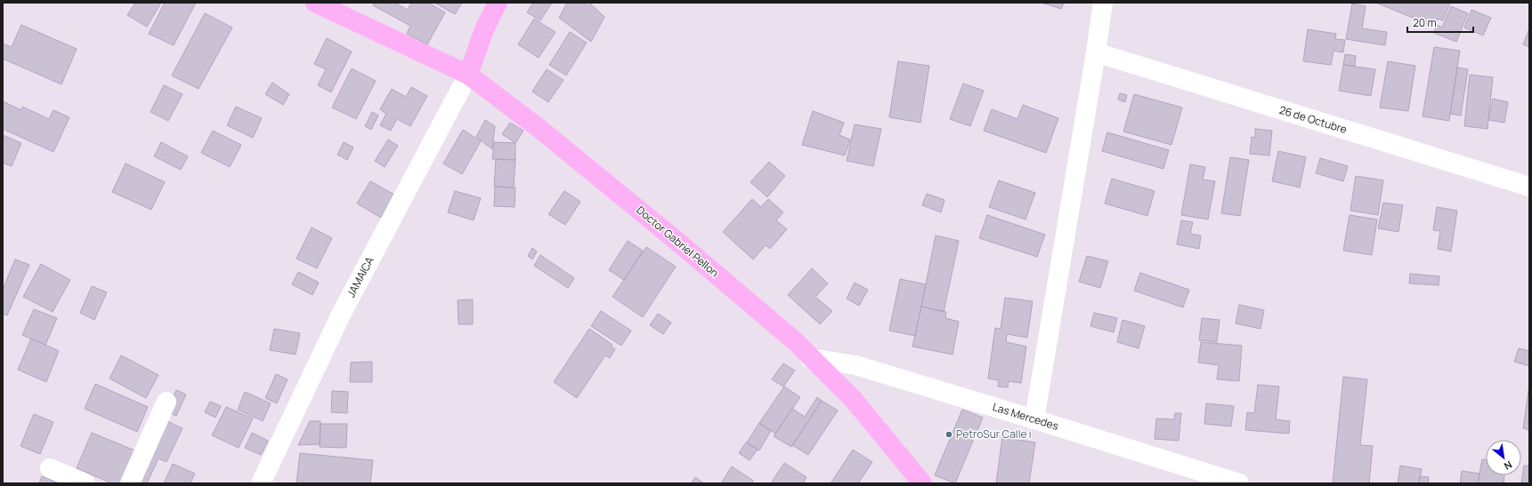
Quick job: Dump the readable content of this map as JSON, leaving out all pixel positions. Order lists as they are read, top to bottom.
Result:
{
  "streets": {
    "street": [
      "26 de Octubre",
      "Doctor Gabriel Pellon",
      "JAMAICA",
      "Las Mercedes"
    ]
  },
  "crossings": [
    ["Doctor Gabriel Pellon", "JAMAICA"],
    ["Doctor Gabriel Pellon", "Las Mercedes"]
  ],
  "places": ["PetroSur Calle i"],
  "scale_bar": "20 m",
  "north": "bottom right"
}
